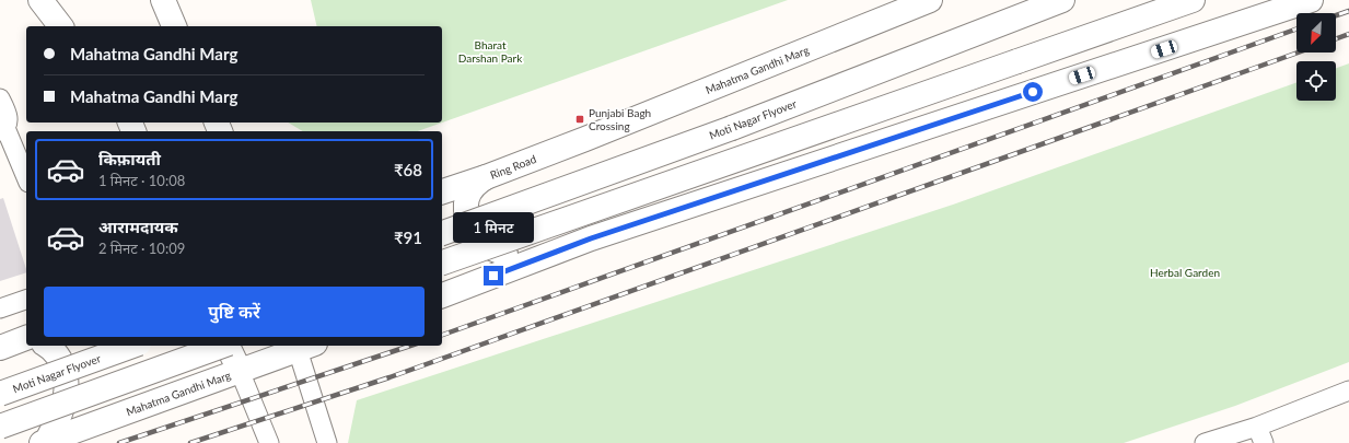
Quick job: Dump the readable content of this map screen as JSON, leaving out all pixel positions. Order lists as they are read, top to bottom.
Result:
{
  "streets": {
    "main road": ["Mahatma Gandhi Marg", "Moti Nagar Flyover", "Ring Road"]
  },
  "crossings": [
    ["Mahatma Gandhi Marg", "Ring Road"]
  ],
  "parks": ["Bharat Darshan Park", "Herbal Garden"],
  "places": {
    "transit": ["Punjabi Bagh Crossing"]
  },
  "north": "bottom left",
  "page": {
    "banner": ["Mahatma Gandhi Marg", "Mahatma Gandhi Marg"],
    "list": [
      {
        "name": "किफ़ायती",
        "note": "1 मिनट · 10:08",
        "value": "₹68"
      },
      {
        "name": "आरामदायक",
        "note": "2 मिनट · 10:09",
        "value": "₹91"
      }
    ],
    "bubble": "1 मिनट",
    "buttons": "पुष्टि करें"
  }
}
